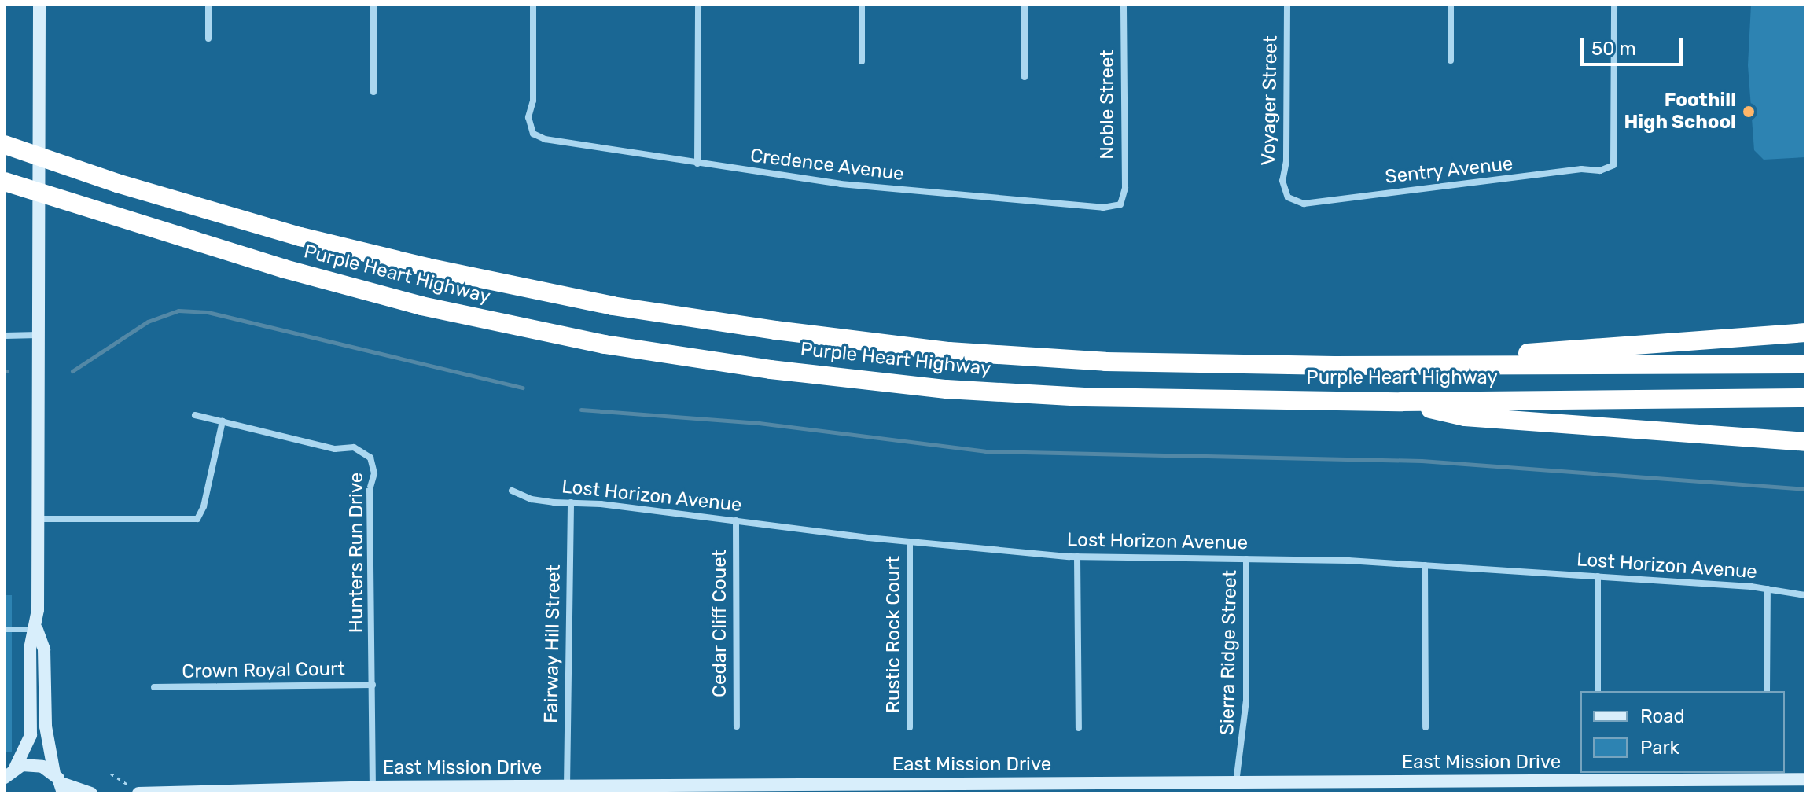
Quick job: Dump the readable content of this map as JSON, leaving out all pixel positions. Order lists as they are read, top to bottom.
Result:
{
  "streets": {
    "highway": ["Purple Heart Highway"],
    "street": [
      "Voyager Street",
      "Noble Street",
      "Credence Avenue",
      "Sentry Avenue",
      "Lost Horizon Avenue",
      "Hunters Run Drive",
      "Cedar Cliff Couet",
      "Rustic Rock Court",
      "Fairway Hill Street",
      "Sierra Ridge Street",
      "Crown Royal Court",
      "East Mission Drive"
    ]
  },
  "crossings": [
    ["Voyager Street", "Sentry Avenue"],
    ["Noble Street", "Credence Avenue"],
    ["Lost Horizon Avenue", "Cedar Cliff Couet"],
    ["Lost Horizon Avenue", "Rustic Rock Court"],
    ["Lost Horizon Avenue", "Fairway Hill Street"],
    ["Lost Horizon Avenue", "Sierra Ridge Street"],
    ["Hunters Run Drive", "Crown Royal Court"],
    ["Hunters Run Drive", "East Mission Drive"],
    ["Fairway Hill Street", "East Mission Drive"],
    ["Sierra Ridge Street", "East Mission Drive"]
  ],
  "places": ["Foothill High School"],
  "legend": ["Road", "Park"],
  "scale_bar": "50 m"
}
